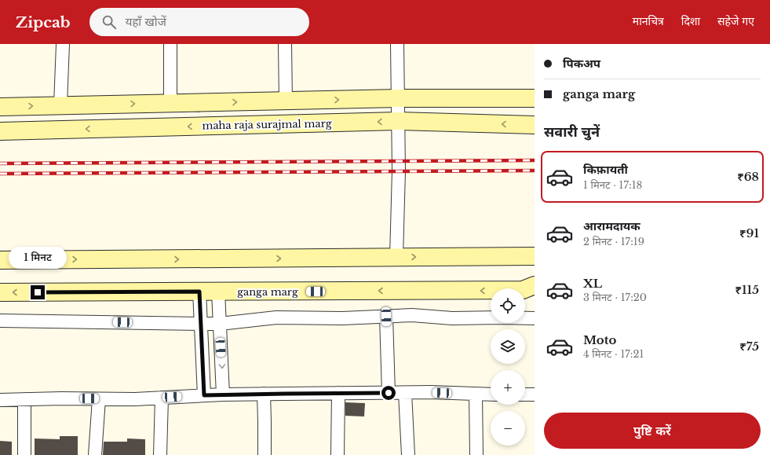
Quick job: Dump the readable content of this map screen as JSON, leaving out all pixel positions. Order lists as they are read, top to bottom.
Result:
{
  "streets": {
    "street": ["maha raja surajmal marg", "ganga marg"]
  },
  "page": {
    "header": "Zipcab",
    "search": "यहाँ खोजें",
    "nav": ["मानचित्र", "दिशा", "सहेजे गए"],
    "banner": ["पिकअप", "ganga marg"],
    "heading": "सवारी चुनें",
    "list": [
      {
        "name": "किफ़ायती",
        "note": "1 मिनट · 17:18",
        "value": "₹68"
      },
      {
        "name": "आरामदायक",
        "note": "2 मिनट · 17:19",
        "value": "₹91"
      },
      {
        "name": "XL",
        "note": "3 मिनट · 17:20",
        "value": "₹115"
      },
      {
        "name": "Moto",
        "note": "4 मिनट · 17:21",
        "value": "₹75"
      }
    ],
    "bubble": "1 मिनट",
    "map_buttons": ["+", "−"],
    "buttons": "पुष्टि करें"
  }
}
